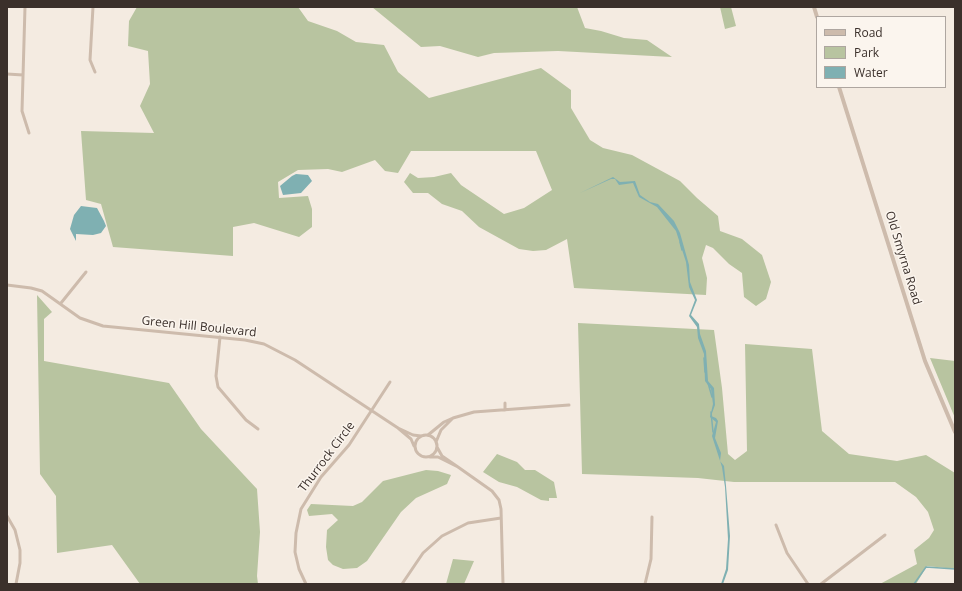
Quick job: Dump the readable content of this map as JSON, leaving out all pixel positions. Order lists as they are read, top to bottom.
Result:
{
  "streets": {
    "street": ["Old Smyrna Road", "Green Hill Boulevard", "Thurrock Circle"]
  },
  "crossings": [
    ["Green Hill Boulevard", "Thurrock Circle"]
  ],
  "legend": ["Road", "Park", "Water"]
}
